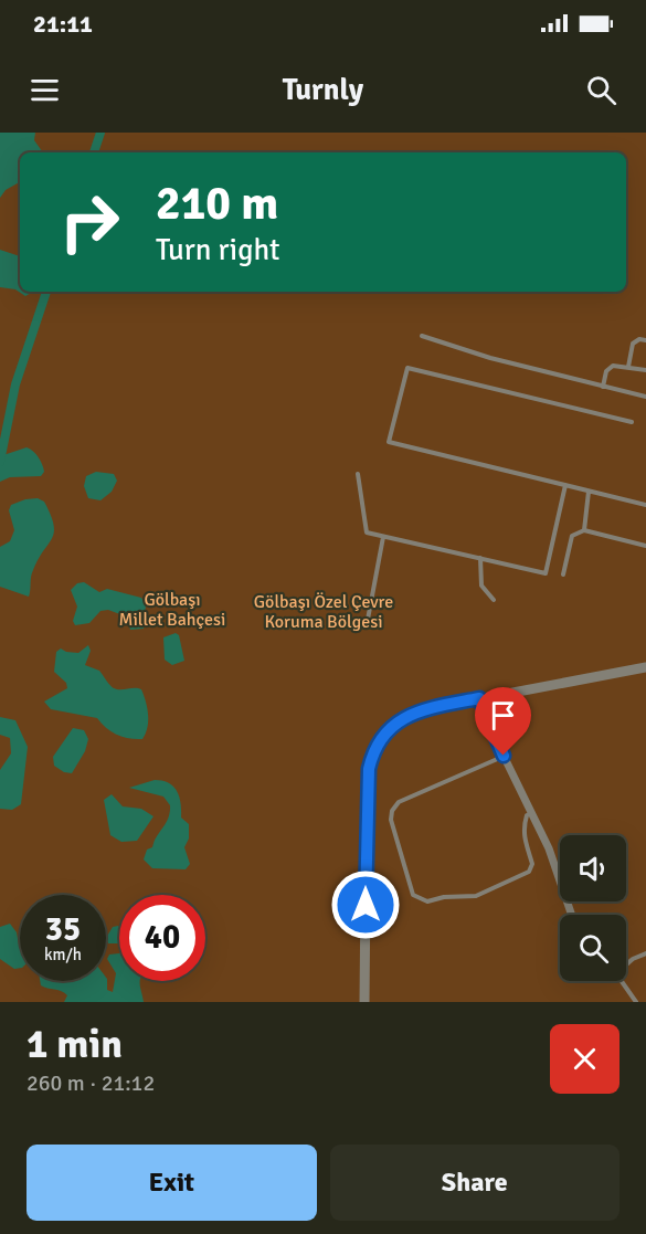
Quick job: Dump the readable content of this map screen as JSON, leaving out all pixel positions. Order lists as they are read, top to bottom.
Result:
{
  "parks": ["Gölbaşı Millet Bahçesi", "Gölbaşı Özel Çevre Koruma Bölgesi"],
  "page": {
    "status": "21:11",
    "header": "Turnly",
    "turn": ["210 m", "Turn right"],
    "speed": "35 km/h",
    "limit": "40",
    "heading": ["1 min", "260 m · 21:12"],
    "buttons": ["Exit", "Share"]
  }
}
